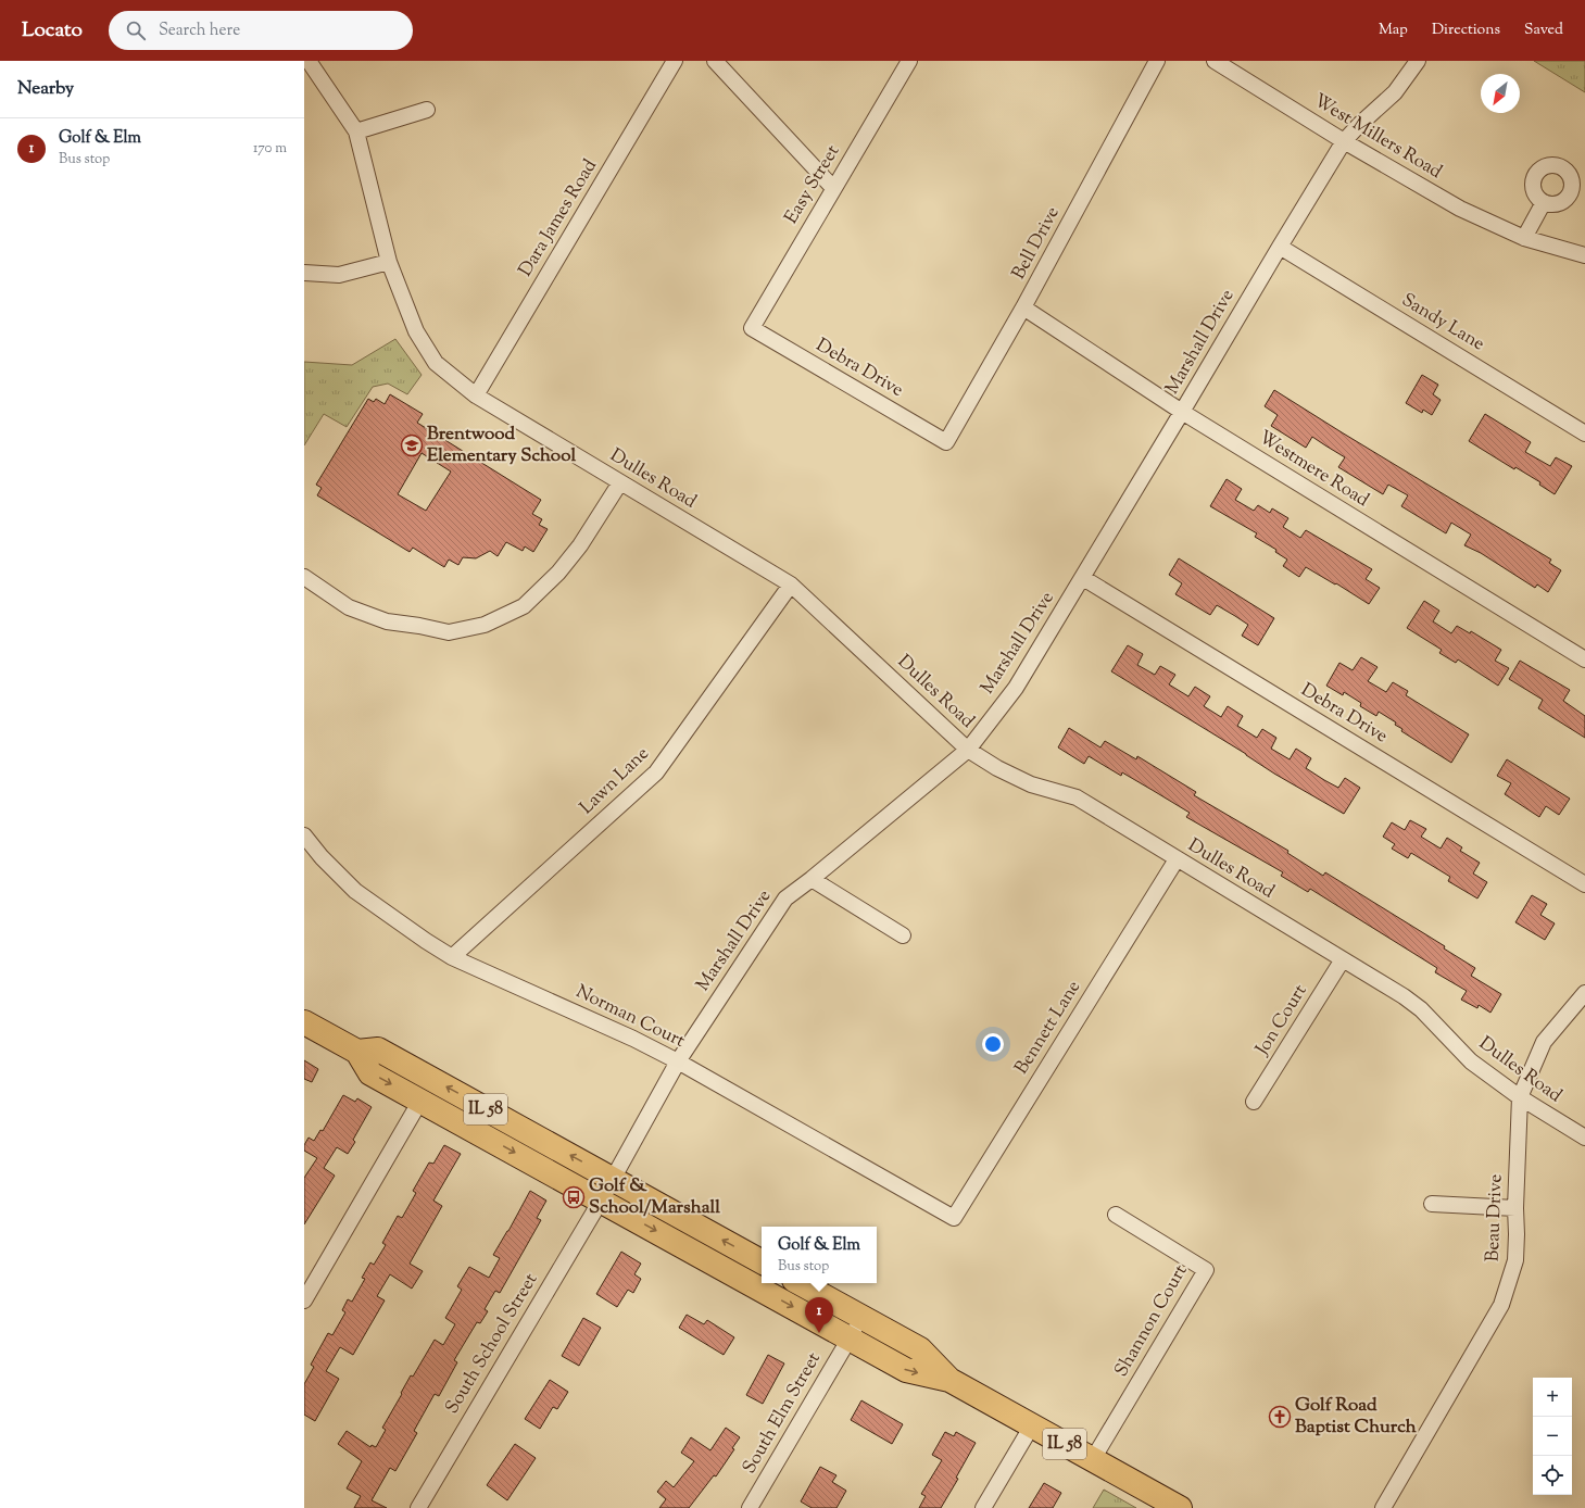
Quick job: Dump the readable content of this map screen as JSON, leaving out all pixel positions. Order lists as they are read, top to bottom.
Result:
{
  "streets": {
    "main road": ["IL 58"],
    "street": [
      "West Millers Road",
      "Easy Street",
      "Dara James Road",
      "Bell Drive",
      "Sandy Lane",
      "Marshall Drive",
      "Debra Drive",
      "Westmere Road",
      "Dulles Road",
      "Lawn Lane",
      "Norman Court",
      "Jon Court",
      "Bennett Lane",
      "Beau Drive",
      "Shannon Court",
      "South School Street",
      "South Elm Street"
    ]
  },
  "crossings": [
    ["West Millers Road", "Marshall Drive"],
    ["Easy Street", "Debra Drive"],
    ["Dara James Road", "Dulles Road"],
    ["Bell Drive", "Debra Drive"],
    ["Bell Drive", "Westmere Road"],
    ["Sandy Lane", "Marshall Drive"],
    ["Marshall Drive", "Debra Drive"],
    ["Marshall Drive", "Westmere Road"],
    ["Marshall Drive", "Dulles Road"],
    ["Marshall Drive", "Norman Court"],
    ["Marshall Drive", "IL 58"],
    ["Marshall Drive", "South School Street"],
    ["Dulles Road", "Lawn Lane"],
    ["Dulles Road", "Jon Court"],
    ["Dulles Road", "Bennett Lane"],
    ["Dulles Road", "Beau Drive"],
    ["Lawn Lane", "Norman Court"],
    ["Norman Court", "Bennett Lane"],
    ["IL 58", "Shannon Court"],
    ["IL 58", "South School Street"],
    ["IL 58", "South Elm Street"]
  ],
  "places": {
    "school or university": ["Brentwood Elementary School"],
    "bus stop": ["Golf & School/Marshall"],
    "church": ["Golf Road Baptist Church"]
  },
  "north": "bottom left",
  "page": {
    "header": "Locato",
    "search": "Search here",
    "nav": ["Map", "Directions", "Saved"],
    "heading": "Nearby",
    "list": [
      {
        "mark": "1",
        "name": "Golf & Elm",
        "note": "Bus stop",
        "value": "170 m"
      }
    ],
    "popup": ["Golf & Elm", "Bus stop"],
    "pins": "1",
    "map_buttons": ["+", "−"]
  }
}
